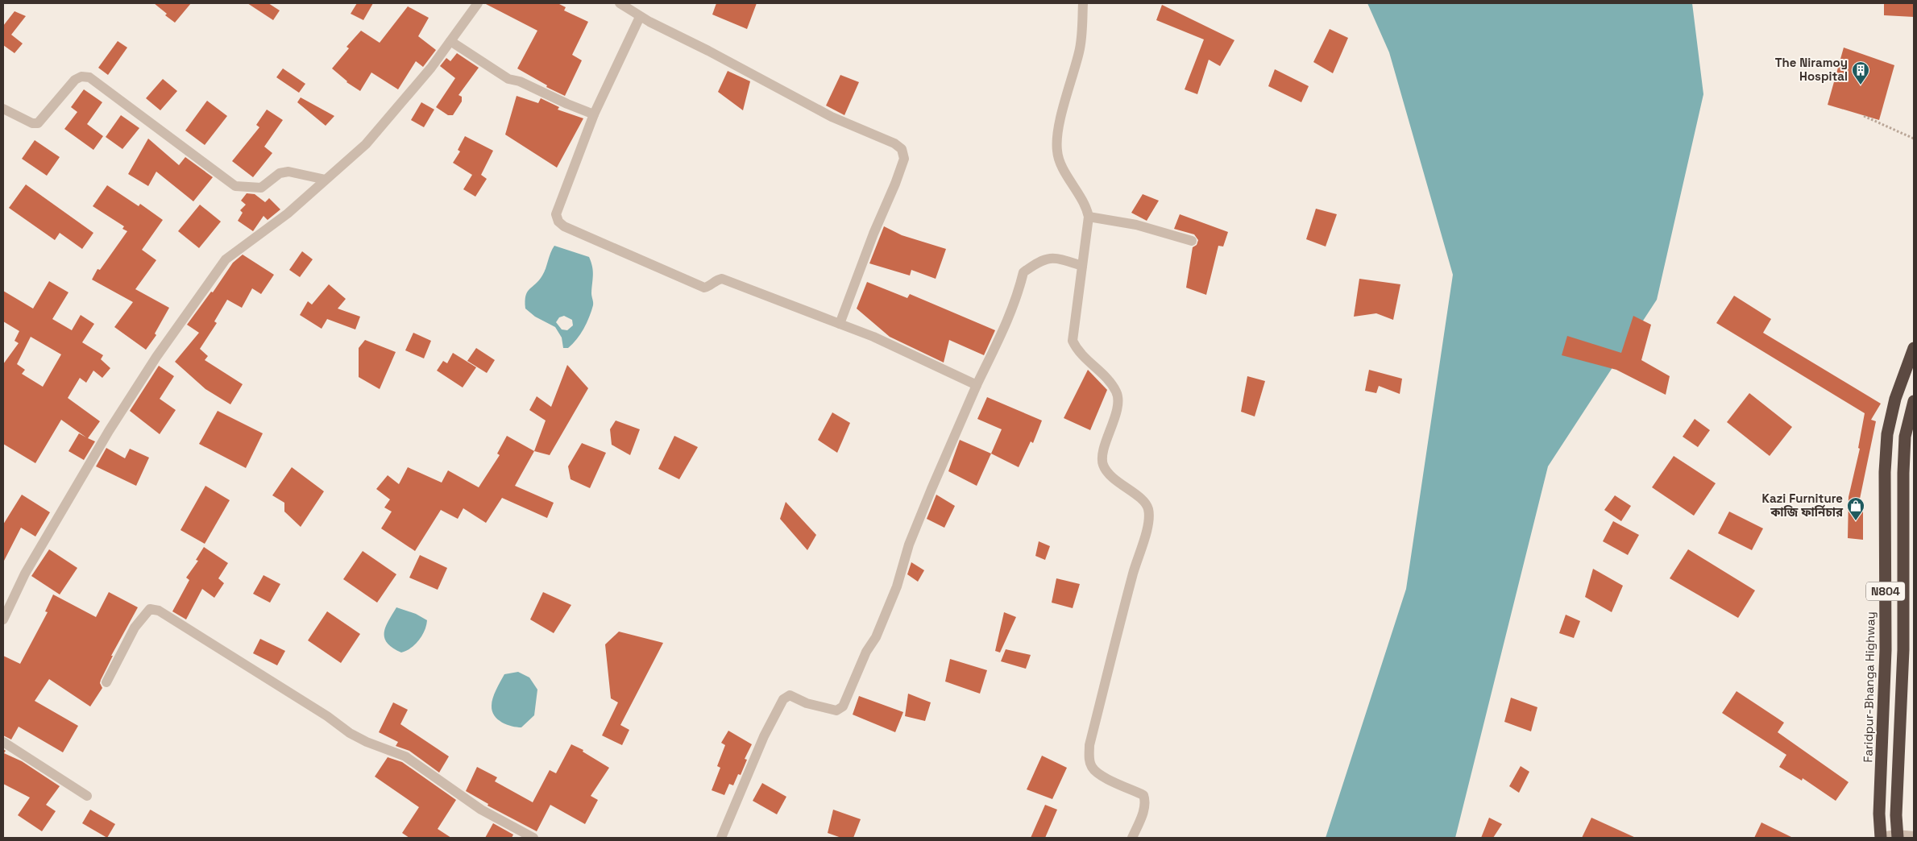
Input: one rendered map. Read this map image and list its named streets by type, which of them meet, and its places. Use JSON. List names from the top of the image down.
{
  "streets": {
    "highway": ["N804", "Faridpur-Bhanga Highway"]
  },
  "places": {
    "building": ["The Niramoy Hospital"],
    "shop": ["Kazi Furniture কাজি ফার্নিচার"]
  }
}
